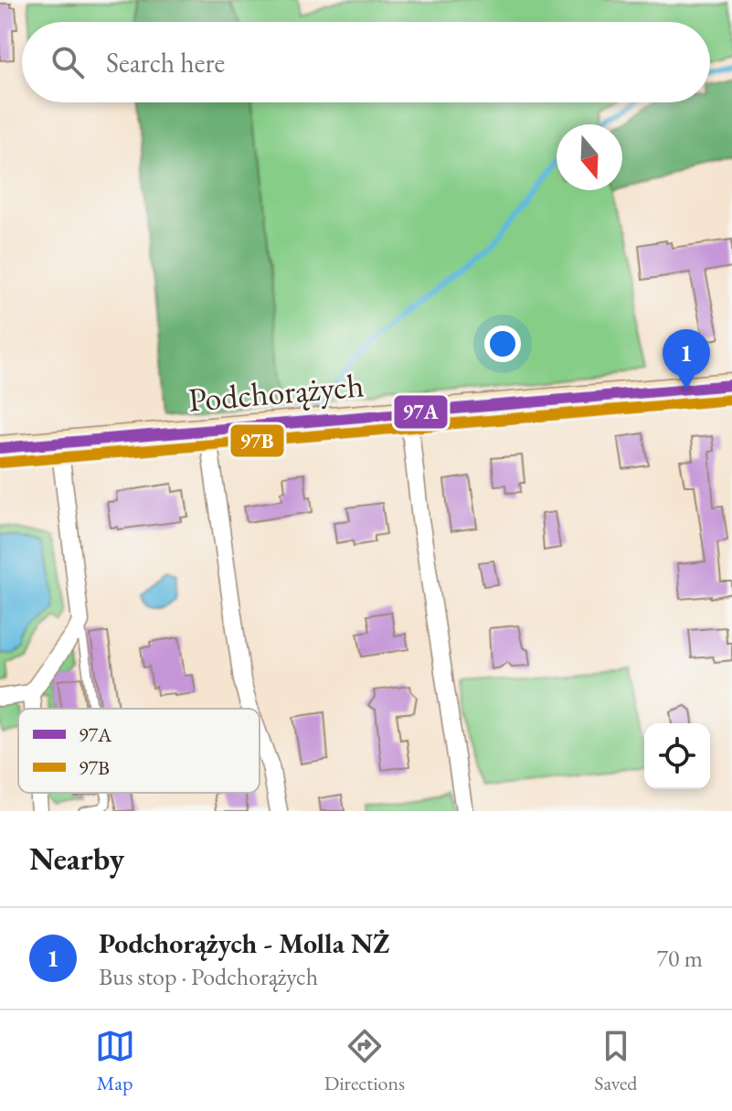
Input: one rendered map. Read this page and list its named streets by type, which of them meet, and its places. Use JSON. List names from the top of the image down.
{
  "streets": {
    "street": ["Podchorążych"]
  },
  "lines": ["transit line 97A", "transit line 97B"],
  "legend": ["97A", "97B"],
  "north": "bottom",
  "page": {
    "search": "Search here",
    "pins": "1",
    "heading": "Nearby",
    "list": [
      {
        "mark": "1",
        "name": "Podchorążych - Molla NŻ",
        "note": "Bus stop · Podchorążych",
        "value": "70 m"
      }
    ],
    "nav": ["Map", "Directions", "Saved"]
  }
}
